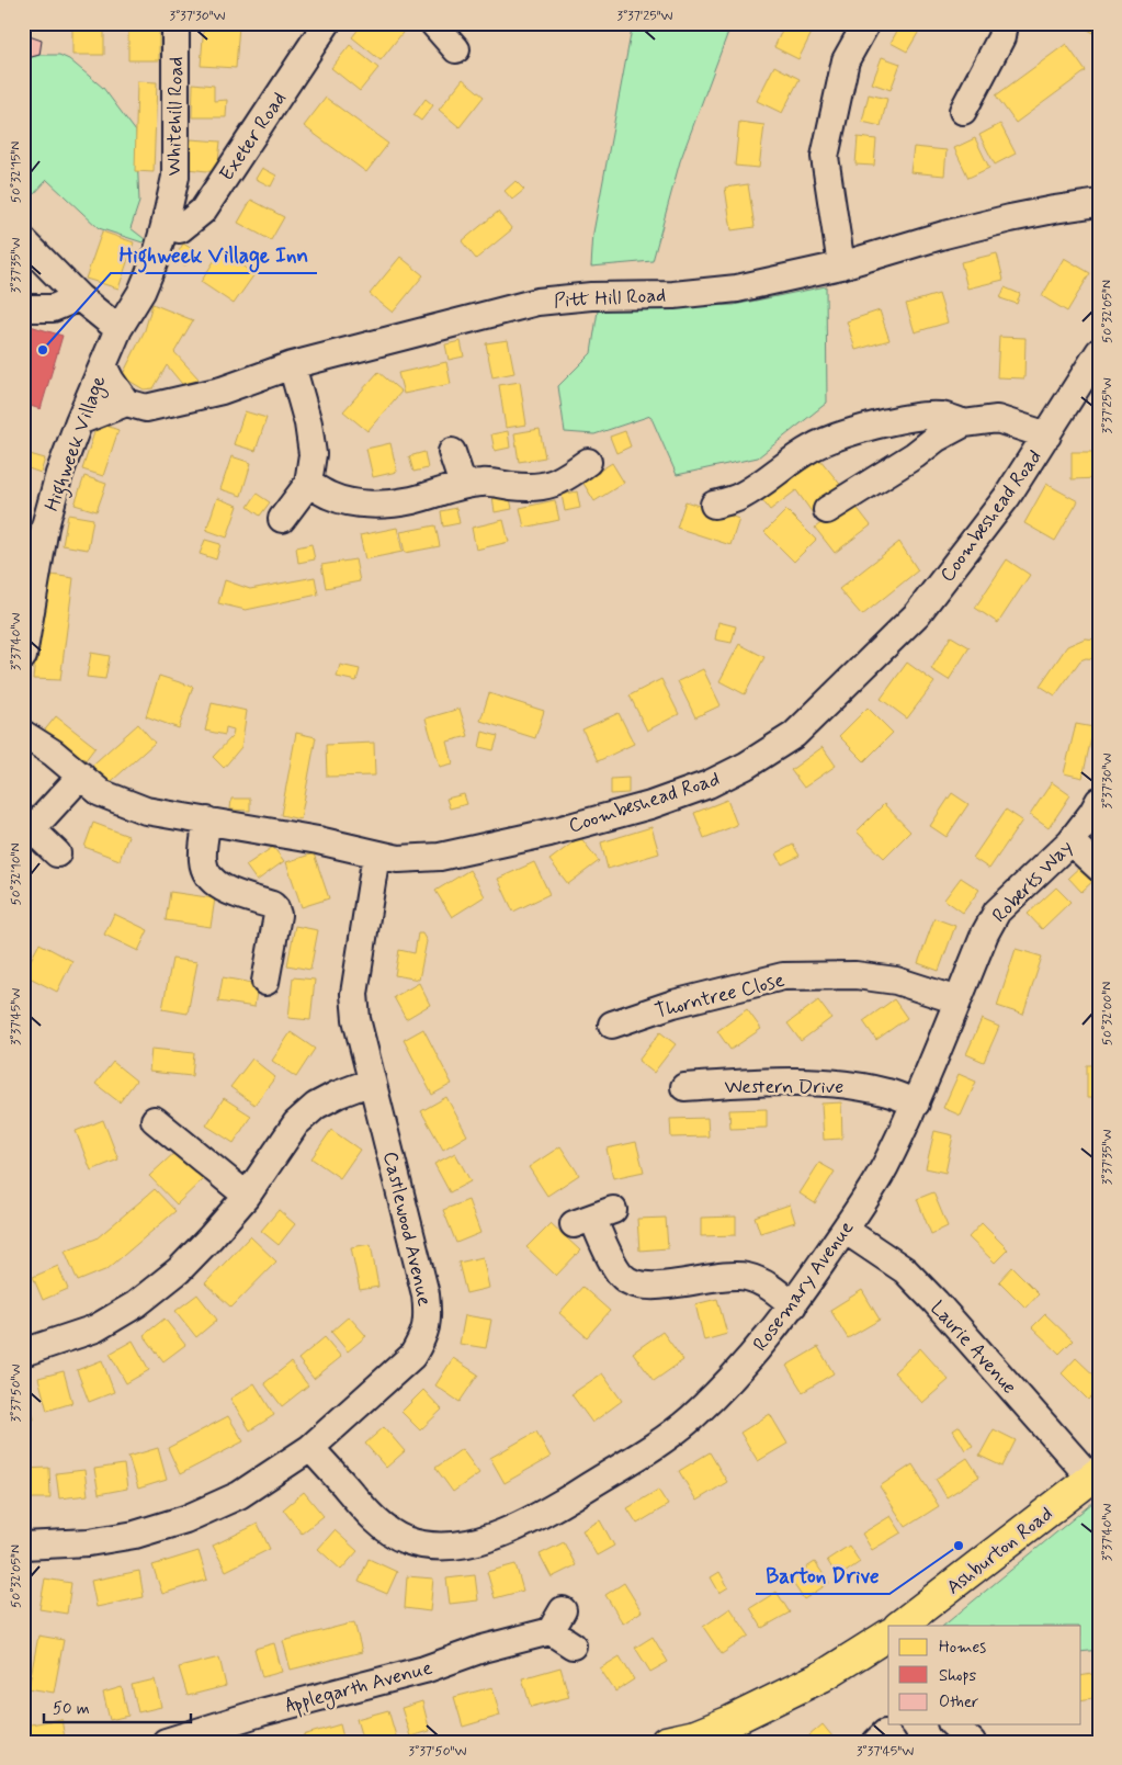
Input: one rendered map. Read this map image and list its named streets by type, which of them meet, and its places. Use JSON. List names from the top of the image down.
{
  "streets": {
    "main road": ["Ashburton Road"],
    "street": [
      "Whitehill Road",
      "Exeter Road",
      "Pitt Hill Road",
      "Highweek Village",
      "Coombeshead Road",
      "Roberts Way",
      "Thorntree Close",
      "Western Drive",
      "Castlewood Avenue",
      "Rosemary Avenue",
      "Laurie Avenue",
      "Applegarth Avenue"
    ]
  },
  "crossings": [
    ["Whitehill Road", "Exeter Road"],
    ["Whitehill Road", "Highweek Village"],
    ["Pitt Hill Road", "Highweek Village"],
    ["Coombeshead Road", "Castlewood Avenue"],
    ["Roberts Way", "Rosemary Avenue"],
    ["Thorntree Close", "Rosemary Avenue"],
    ["Western Drive", "Rosemary Avenue"],
    ["Castlewood Avenue", "Rosemary Avenue"],
    ["Rosemary Avenue", "Laurie Avenue"],
    ["Laurie Avenue", "Ashburton Road"]
  ],
  "places": ["Highweek Village Inn", "Barton Drive"],
  "legend": ["Homes", "Shops", "Other"],
  "scale_bar": "50 m",
  "coordinates": [
    "3°37'30\"W",
    "3°37'25\"W",
    "50°32'15\"N",
    "3°37'35\"W",
    "50°32'05\"N",
    "3°37'40\"W",
    "50°32'10\"N",
    "50°32'00\"N",
    "3°37'45\"W",
    "3°37'50\"W"
  ]
}
